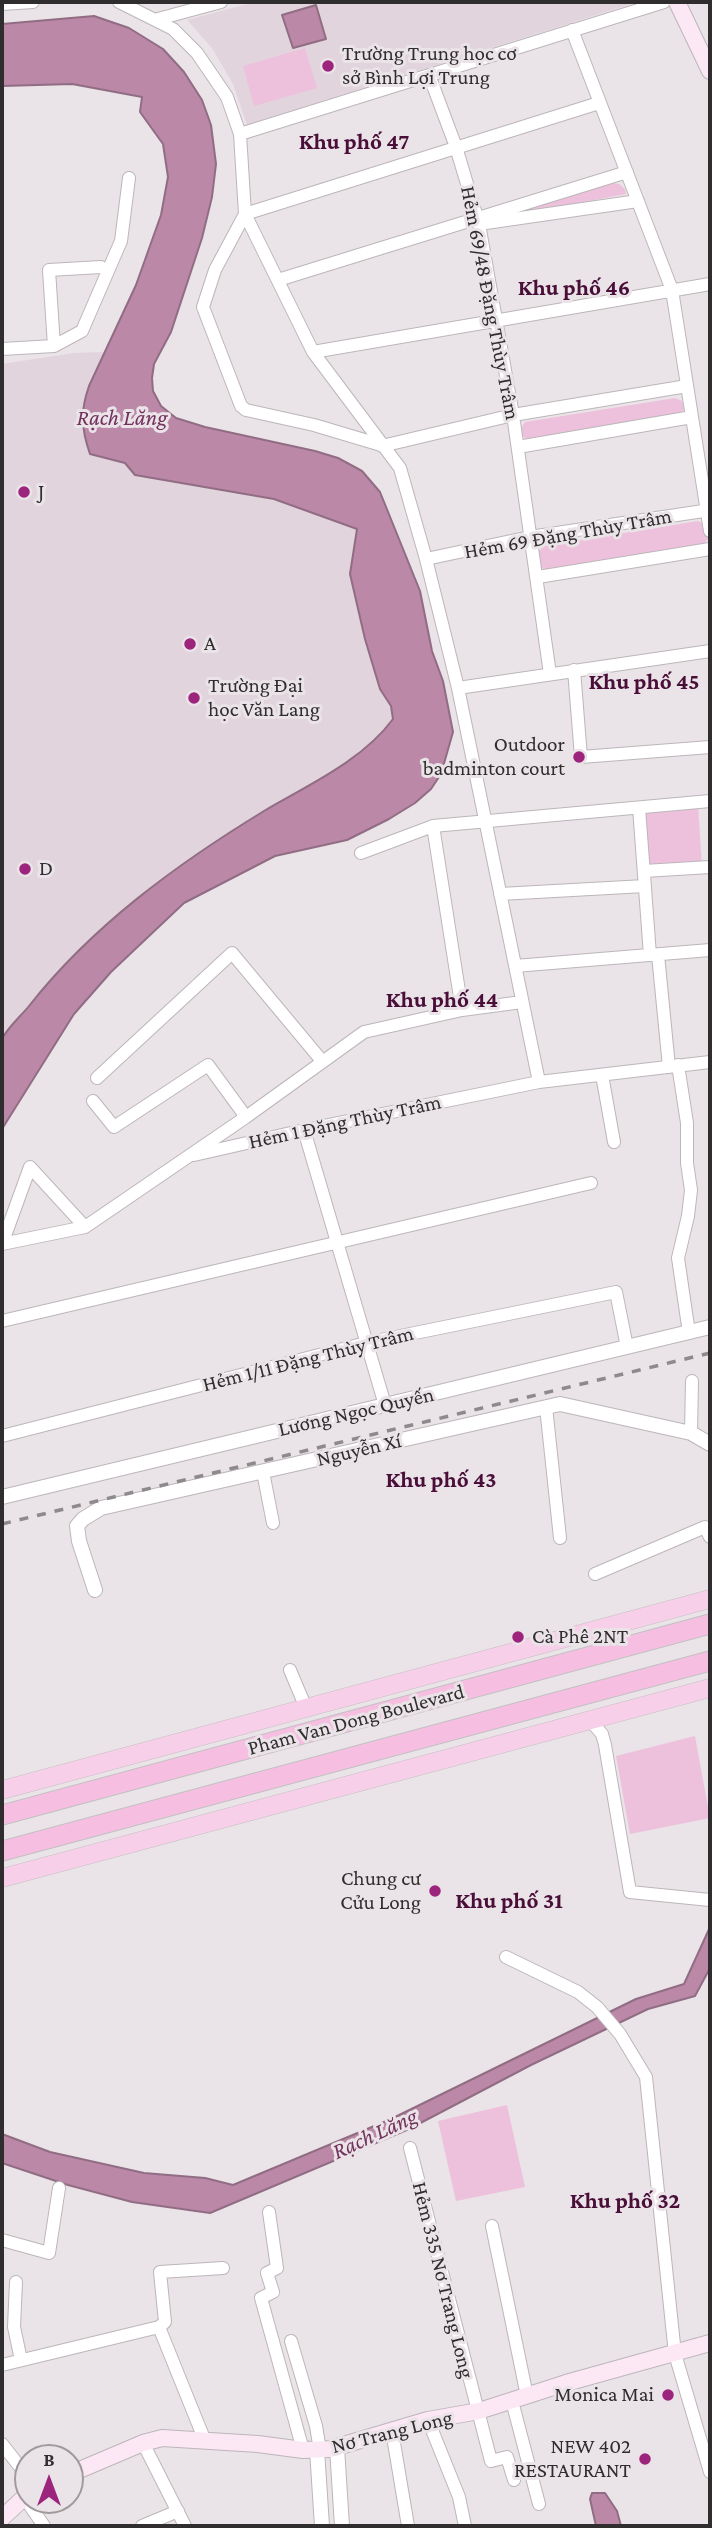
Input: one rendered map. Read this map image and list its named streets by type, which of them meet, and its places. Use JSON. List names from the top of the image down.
{
  "streets": {
    "highway": ["Pham Van Dong Boulevard"],
    "main road": ["Nơ Trang Long"],
    "street": [
      "Hẻm 69/48 Đặng Thùy Trâm",
      "Hẻm 69 Đặng Thùy Trâm",
      "Hẻm 1 Đặng Thùy Trâm",
      "Hẻm 1/11 Đặng Thùy Trâm",
      "Lương Ngọc Quyến",
      "Nguyễn Xí",
      "Hẻm 335 Nơ Trang Long"
    ]
  },
  "crossings": [
    ["Hẻm 69/48 Đặng Thùy Trâm", "Hẻm 69 Đặng Thùy Trâm"],
    ["Hẻm 1/11 Đặng Thùy Trâm", "Lương Ngọc Quyến"],
    ["Hẻm 335 Nơ Trang Long", "Nơ Trang Long"]
  ],
  "districts": [
    "Khu phố 47",
    "Khu phố 46",
    "Khu phố 45",
    "Khu phố 44",
    "Khu phố 43",
    "Khu phố 31",
    "Khu phố 32"
  ],
  "water": ["Rạch Lăng"],
  "places": [
    "Trường Trung học cơ sở Bình Lợi Trung",
    "J",
    "A",
    "Trường Đại học Văn Lang",
    "Outdoor badminton court",
    "D",
    "Cà Phê 2NT",
    "Chung cư Cửu Long",
    "Monica Mai",
    "NEW 402 RESTAURANT"
  ],
  "north": "top"
}
